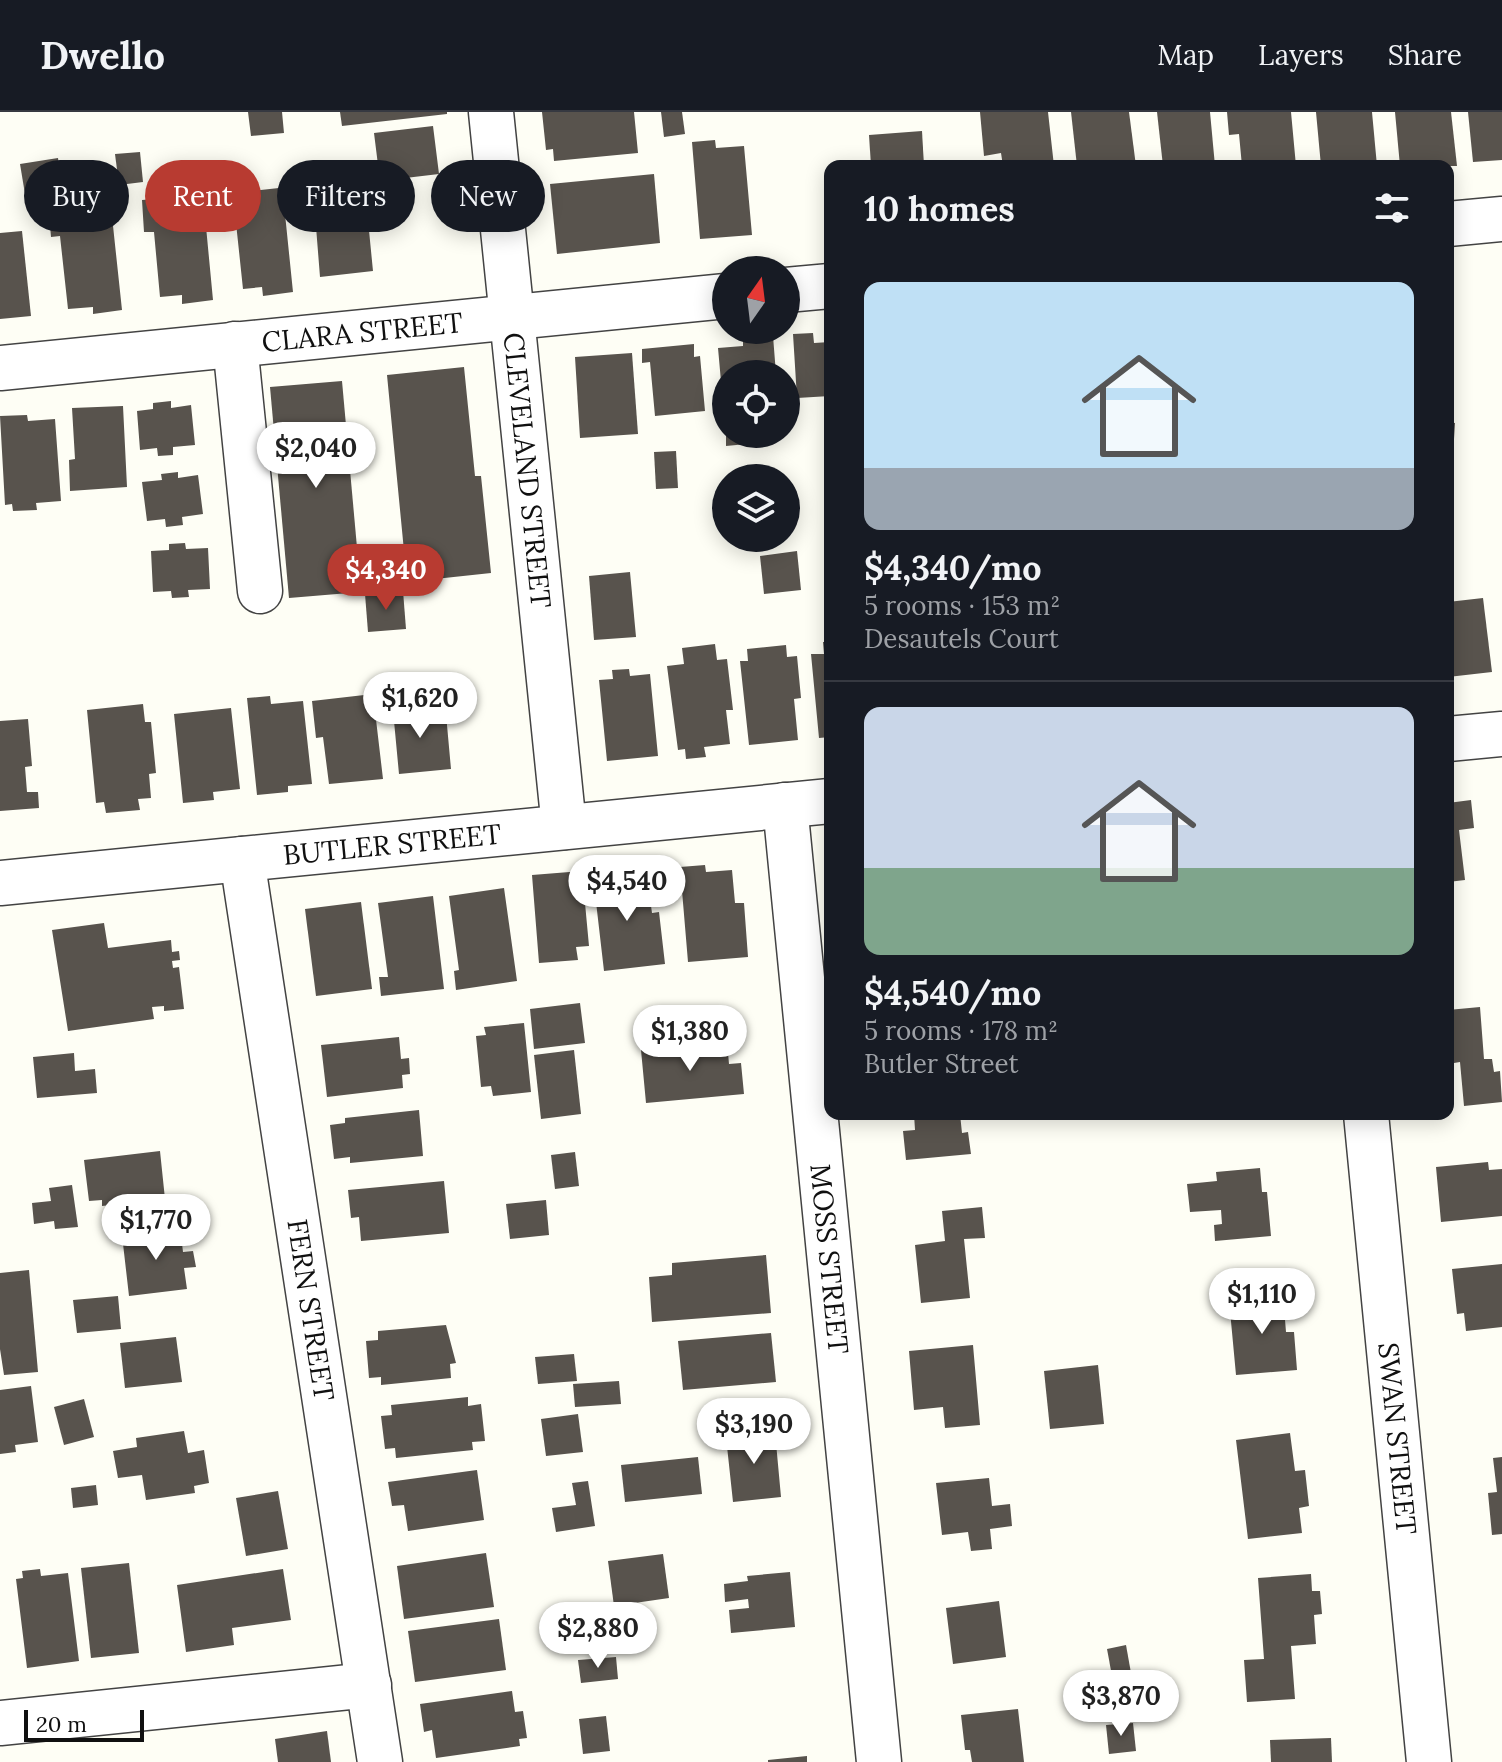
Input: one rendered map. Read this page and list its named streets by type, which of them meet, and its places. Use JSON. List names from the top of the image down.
{
  "streets": {
    "street": [
      "CLARA STREET",
      "CLEVELAND STREET",
      "BUTLER STREET",
      "MOSS STREET",
      "FERN STREET",
      "SWAN STREET"
    ]
  },
  "crossings": [
    ["CLARA STREET", "CLEVELAND STREET"],
    ["CLEVELAND STREET", "BUTLER STREET"],
    ["BUTLER STREET", "MOSS STREET"],
    ["BUTLER STREET", "FERN STREET"]
  ],
  "scale_bar": "20 m",
  "north": "top",
  "page": {
    "header": "Dwello",
    "nav": ["Map", "Layers", "Share"],
    "chip": [
      "Buy",
      "Rent",
      "Filters",
      "New"
    ],
    "heading": "10 homes",
    "list": [
      {
        "name": "$4,340/mo",
        "note": "5 rooms · 153 m² · Desautels Court"
      },
      {
        "name": "$4,540/mo",
        "note": "5 rooms · 178 m² · Butler Street"
      }
    ],
    "price": [
      "$2,040",
      "$4,340",
      "$1,620",
      "$4,540",
      "$1,380",
      "$1,770",
      "$1,110",
      "$3,190",
      "$2,880",
      "$3,870"
    ],
    "scale": "20 m"
  }
}
